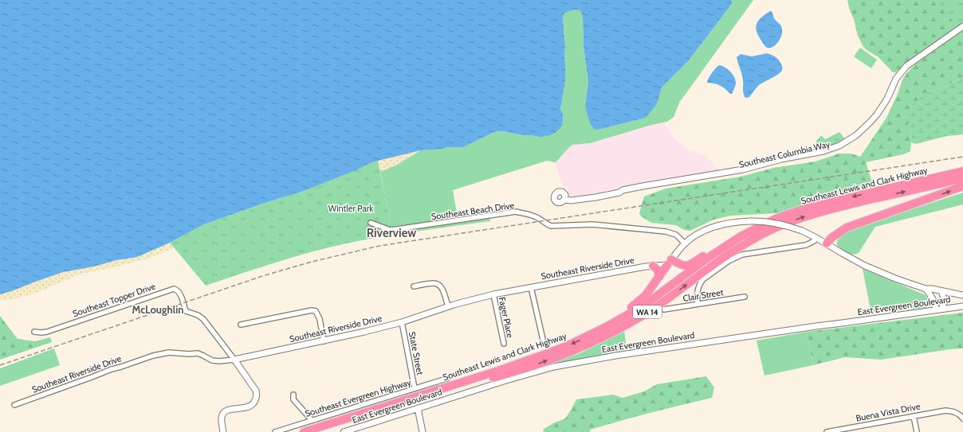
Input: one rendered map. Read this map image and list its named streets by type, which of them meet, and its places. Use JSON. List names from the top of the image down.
{
  "streets": {
    "highway": ["Southeast Lewis and Clark Highway", "WA 14"],
    "street": [
      "Southeast Columbia Way",
      "Southeast Beach Drive",
      "Southeast Riverside Drive",
      "Clair Street",
      "Southeast Topper Drive",
      "East Evergreen Boulevard",
      "Fager Place",
      "State Street",
      "Southeast Evergreen Highway",
      "Buena Vista Drive"
    ]
  },
  "crossings": [
    ["Southeast Riverside Drive", "Southeast Topper Drive"],
    ["Southeast Riverside Drive", "Fager Place"],
    ["Southeast Riverside Drive", "State Street"],
    ["State Street", "Southeast Evergreen Highway"]
  ],
  "districts": ["Riverview", "McLoughlin"],
  "parks": ["Wintler Park"]
}
